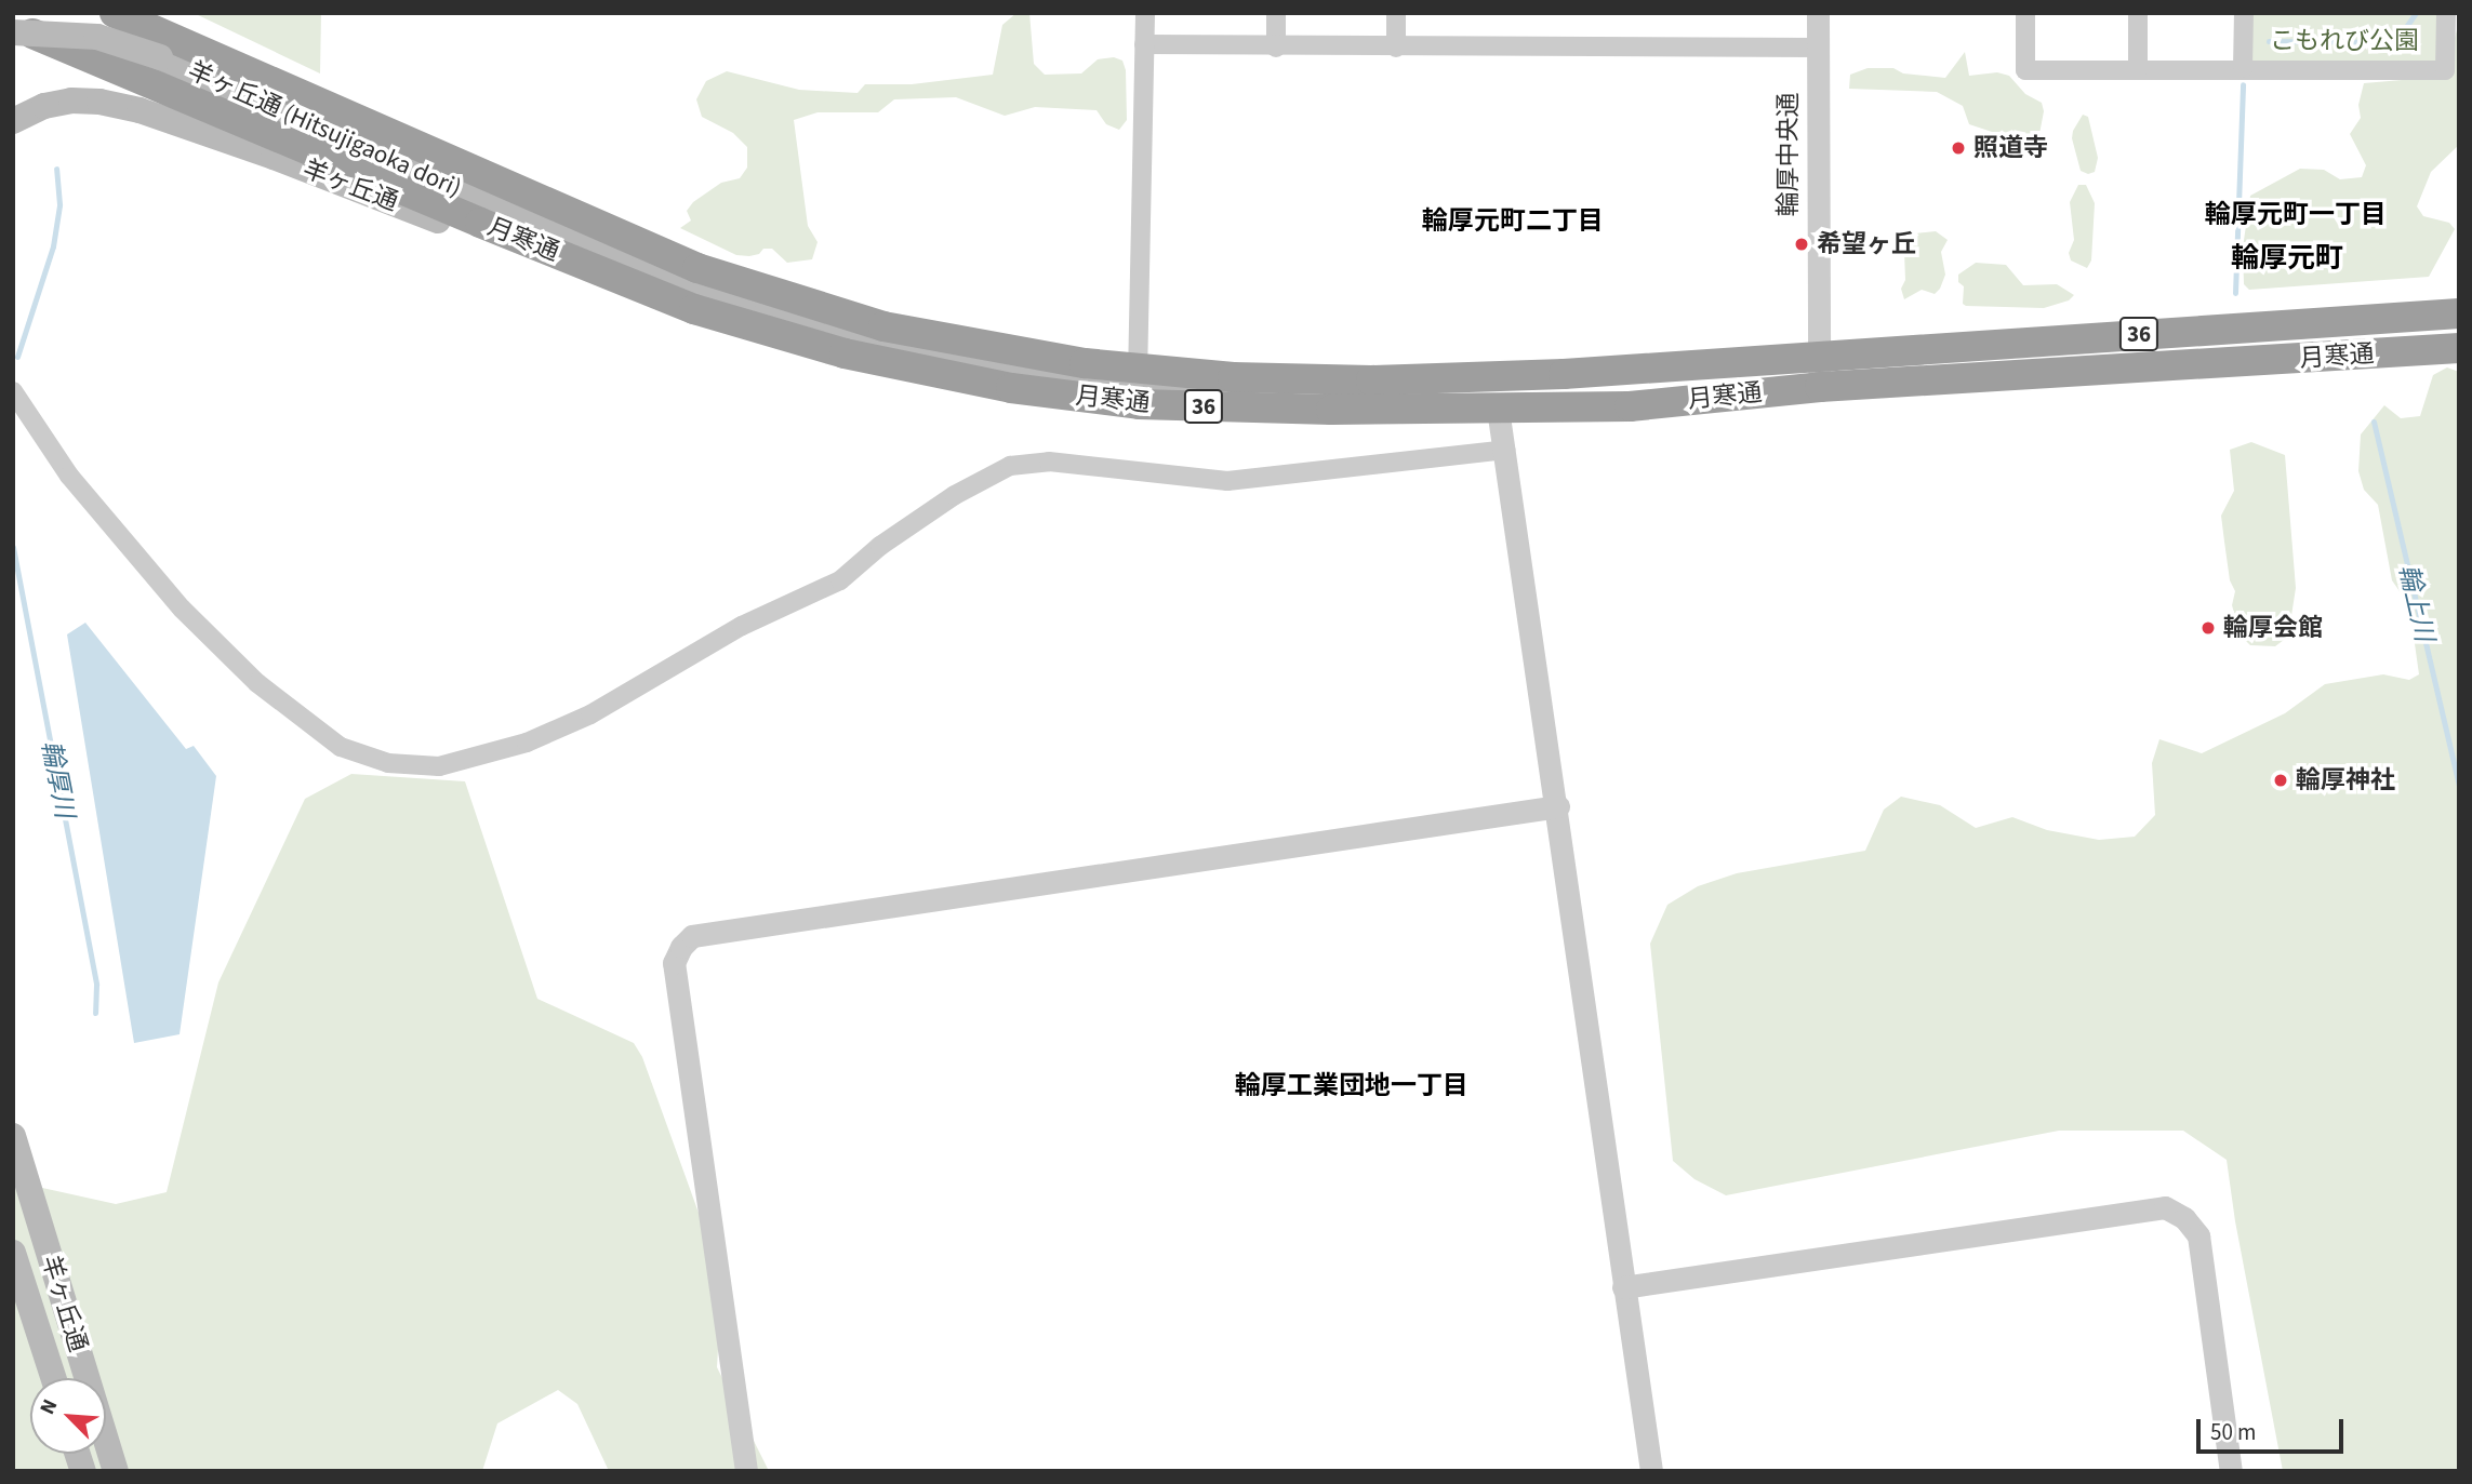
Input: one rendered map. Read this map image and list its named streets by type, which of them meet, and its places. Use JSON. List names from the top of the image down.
{
  "streets": {
    "highway": ["月寒通", "36"],
    "main road": ["羊ヶ丘通 (Hitsujigaoka dori)", "羊ヶ丘通"],
    "street": ["輪厚中央通"]
  },
  "crossings": [
    ["羊ヶ丘通 (Hitsujigaoka dori)", "月寒通"],
    ["輪厚中央通", "月寒通"],
    ["羊ヶ丘通", "月寒通"]
  ],
  "districts": [
    "輪厚元町一丁目",
    "輪厚元町二丁目",
    "輪厚元町",
    "輪厚工業団地一丁目"
  ],
  "water": ["輪上川", "輪厚川"],
  "parks": ["こもれび公園"],
  "places": [
    "照道寺",
    "希望ヶ丘",
    "輪厚会館",
    "輪厚神社"
  ],
  "scale_bar": "50 m",
  "north": "top left"
}
